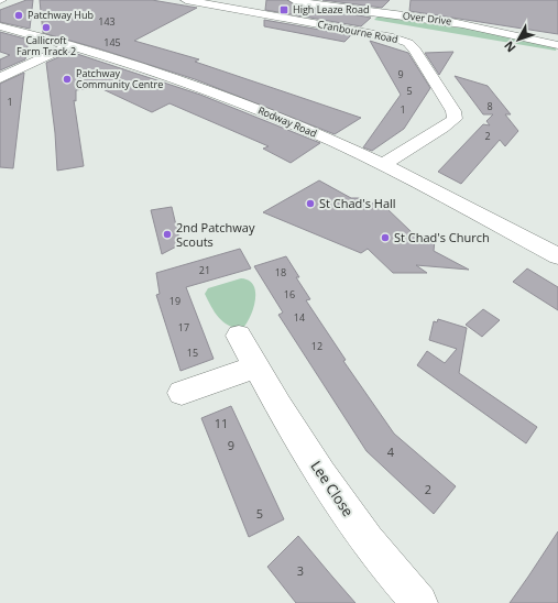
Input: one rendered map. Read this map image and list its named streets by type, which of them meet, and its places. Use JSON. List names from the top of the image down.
{
  "streets": {
    "street": [
      "Over Drive",
      "Cranbourne Road",
      "Rodway Road",
      "Lee Close"
    ]
  },
  "crossings": [
    ["Cranbourne Road", "Rodway Road"]
  ],
  "places": {
    "transit": ["High Leaze Road"],
    "other": [
      "Patchway Hub",
      "Callicroft Farm Track 2",
      "Patchway Community Centre",
      "St Chad's Hall",
      "2nd Patchway Scouts",
      "St Chad's Church"
    ]
  },
  "house_numbers": [
    "143",
    "145",
    "9",
    "5",
    "1",
    "8",
    "1",
    "2",
    "21",
    "18",
    "16",
    "19",
    "14",
    "17",
    "12",
    "15",
    "11",
    "9",
    "4",
    "2",
    "5",
    "3"
  ],
  "north": "bottom left"
}
